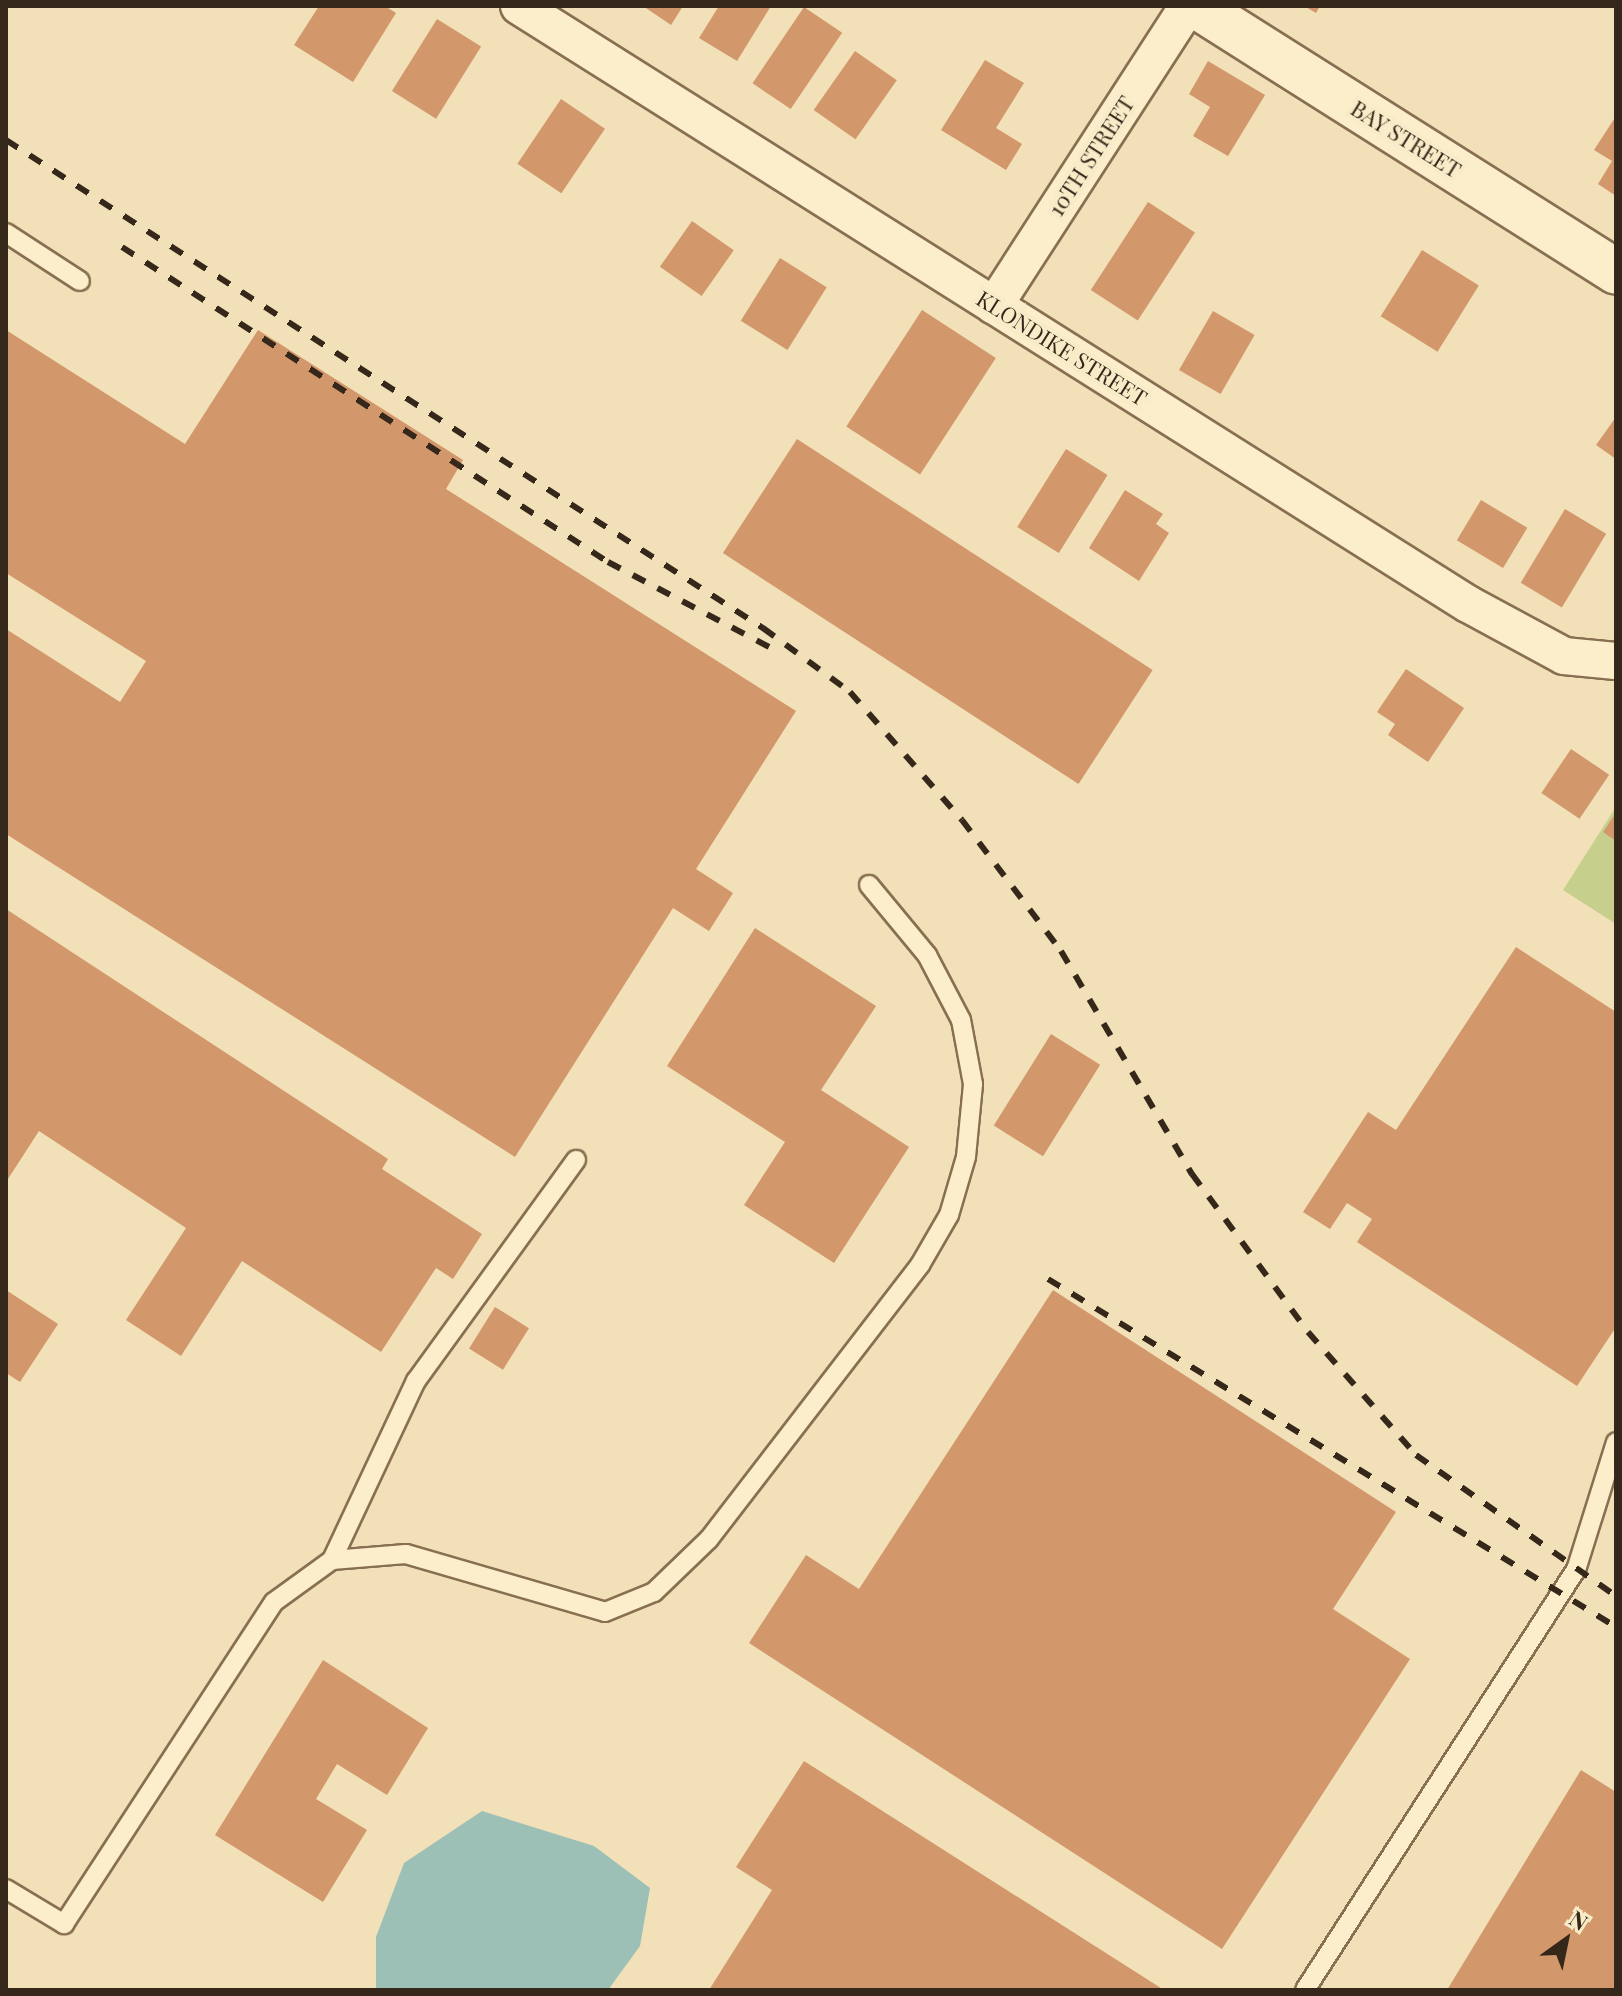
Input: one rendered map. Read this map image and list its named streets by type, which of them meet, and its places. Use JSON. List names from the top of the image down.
{
  "streets": {
    "street": ["BAY STREET", "10TH STREET", "KLONDIKE STREET"]
  },
  "crossings": [
    ["10TH STREET", "KLONDIKE STREET"]
  ],
  "north": "top right"
}
